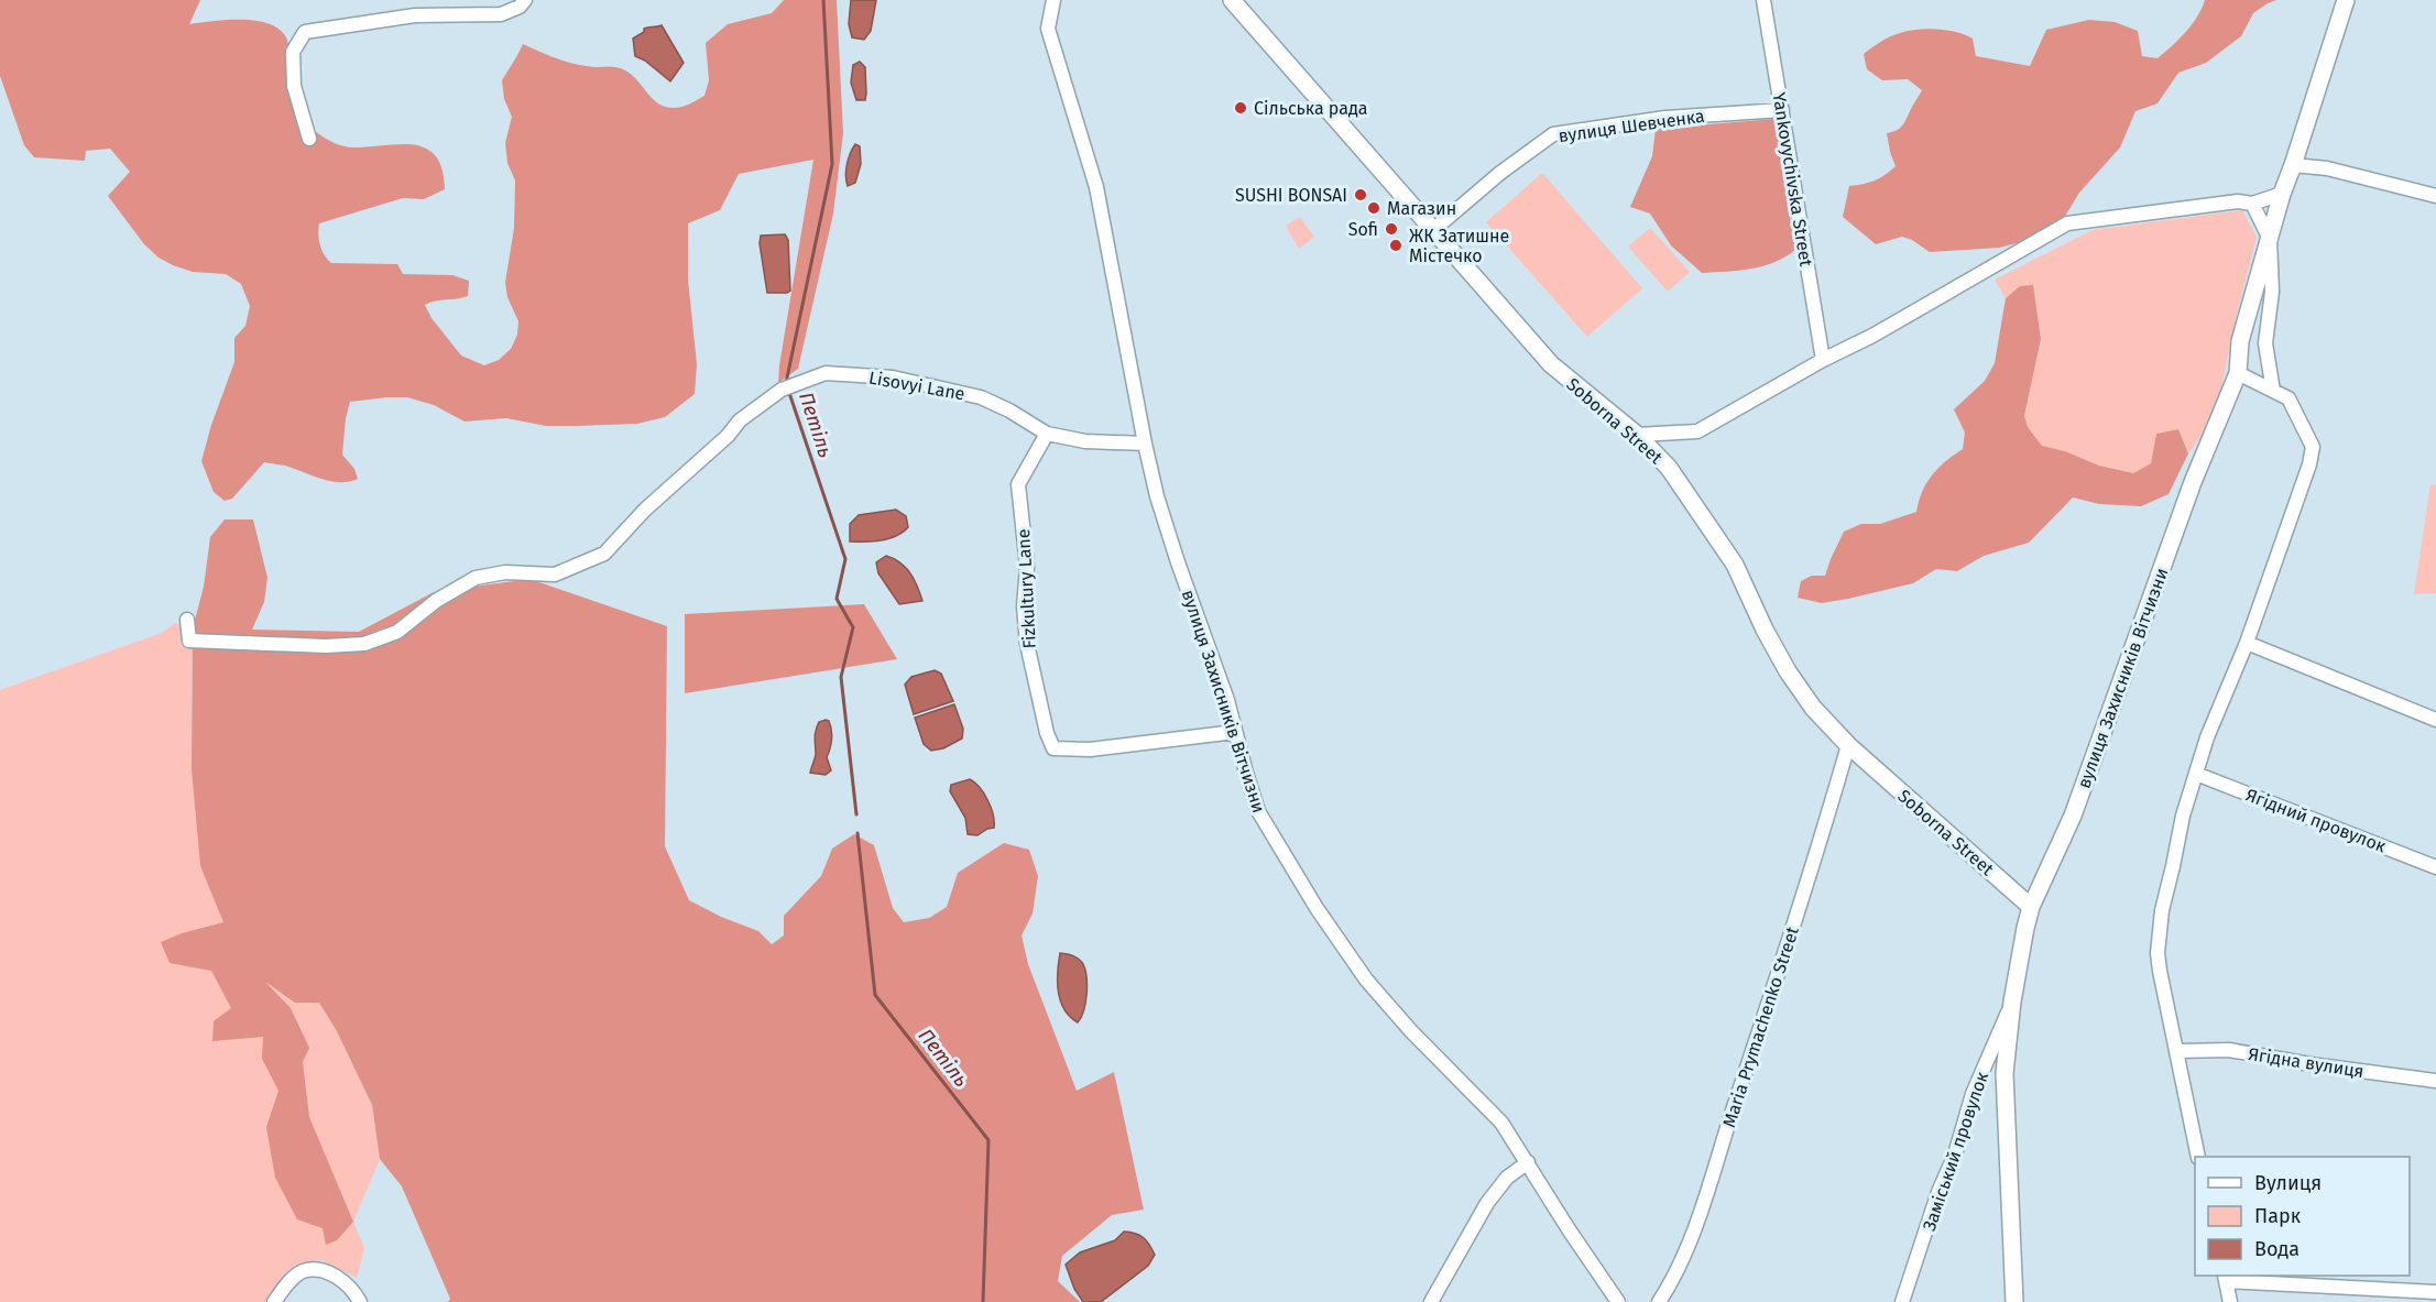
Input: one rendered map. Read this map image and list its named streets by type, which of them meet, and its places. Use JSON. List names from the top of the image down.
{
  "streets": {
    "street": [
      "вулиця Шевченка",
      "Yankovychivska Street",
      "Lisovyi Lane",
      "Soborna Street",
      "Fizkultury Lane",
      "вулиця Захисників Вітчизни",
      "Ягідний провулок",
      "Maria Prymachenko Street",
      "Ягідна вулиця",
      "Заміський провулок"
    ]
  },
  "crossings": [
    ["вулиця Шевченка", "Yankovychivska Street"],
    ["вулиця Шевченка", "Soborna Street"],
    ["Lisovyi Lane", "Fizkultury Lane"],
    ["Lisovyi Lane", "вулиця Захисників Вітчизни"],
    ["Soborna Street", "вулиця Захисників Вітчизни"],
    ["Soborna Street", "Maria Prymachenko Street"],
    ["Fizkultury Lane", "вулиця Захисників Вітчизни"],
    ["вулиця Захисників Вітчизни", "Заміський провулок"]
  ],
  "water": ["Петіль"],
  "places": [
    "Cільська рада",
    "SUSHI BONSAI",
    "Магазин",
    "Sofi",
    "ЖК Затишне Містечко"
  ],
  "legend": ["Вулиця", "Парк", "Вода"]
}
